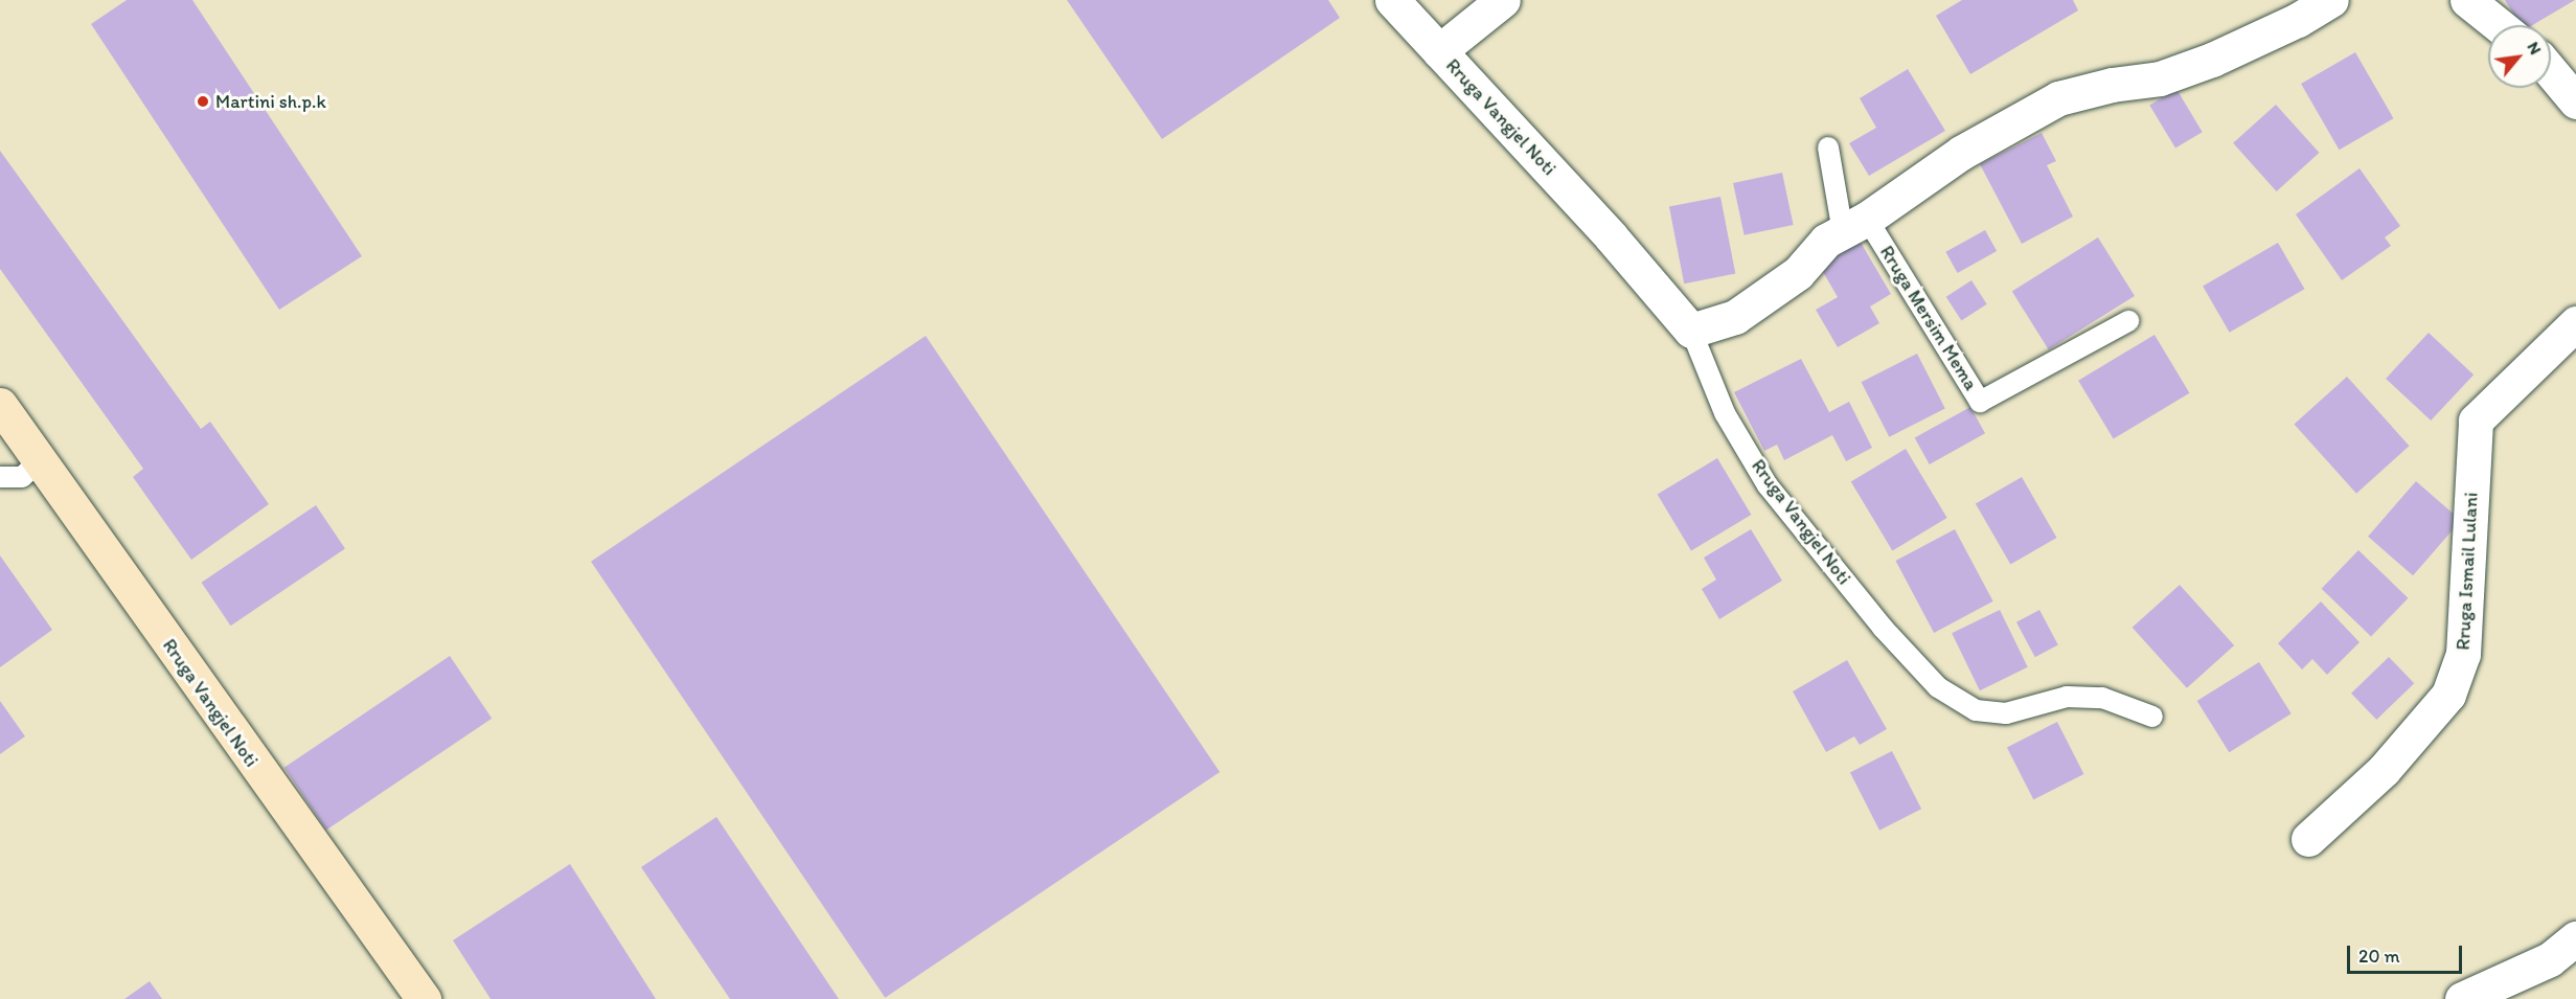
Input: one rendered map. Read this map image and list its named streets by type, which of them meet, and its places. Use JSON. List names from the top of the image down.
{
  "streets": {
    "main road": ["Rruga Vangjel Noti"],
    "street": ["Rruga Ismail Lulani"],
    "lane": ["Rruga Mersim Mema"]
  },
  "places": ["Martini sh.p.k"],
  "scale_bar": "20 m",
  "north": "top right"
}
